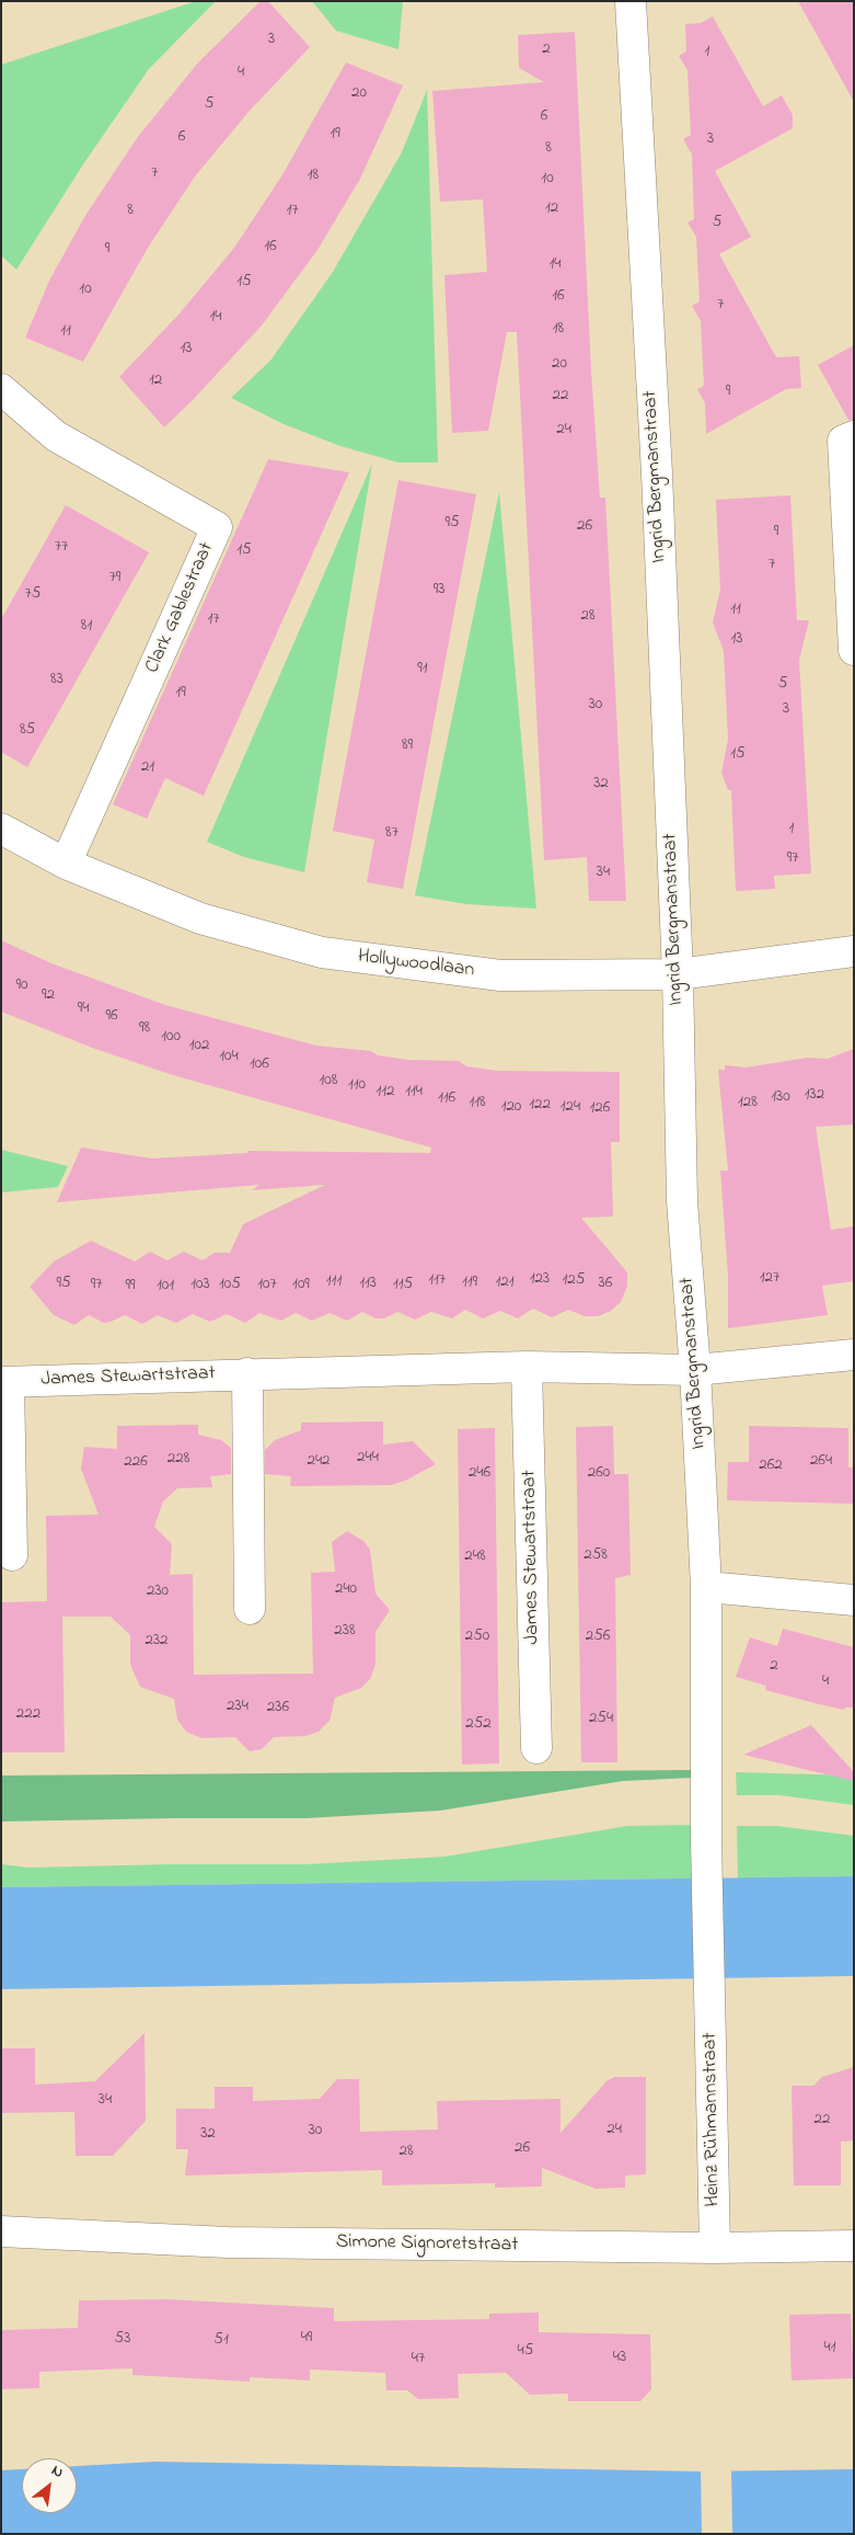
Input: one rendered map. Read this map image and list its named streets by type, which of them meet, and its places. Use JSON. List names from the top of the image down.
{
  "streets": {
    "street": [
      "Ingrid Bergmanstraat",
      "Clark Gablestraat",
      "Hollywoodlaan",
      "James Stewartstraat",
      "Heinz Rühmannstraat",
      "Simone Signoretstraat"
    ]
  },
  "crossings": [
    ["Ingrid Bergmanstraat", "Hollywoodlaan"],
    ["Ingrid Bergmanstraat", "James Stewartstraat"],
    ["Ingrid Bergmanstraat", "Heinz Rühmannstraat"],
    ["Clark Gablestraat", "Hollywoodlaan"],
    ["Heinz Rühmannstraat", "Simone Signoretstraat"]
  ],
  "house_numbers": [
    "3",
    "2",
    "1",
    "4",
    "20",
    "5",
    "6",
    "19",
    "6",
    "3",
    "8",
    "7",
    "18",
    "10",
    "12",
    "8",
    "17",
    "5",
    "16",
    "9",
    "14",
    "15",
    "10",
    "16",
    "7",
    "14",
    "18",
    "11",
    "13",
    "20",
    "12",
    "9",
    "22",
    "24",
    "95",
    "26",
    "9",
    "77",
    "15",
    "7",
    "79",
    "93",
    "75",
    "11",
    "28",
    "17",
    "81",
    "13",
    "91",
    "83",
    "5",
    "19",
    "30",
    "3",
    "85",
    "89",
    "15",
    "21",
    "32",
    "1",
    "87",
    "97",
    "34",
    "90",
    "92",
    "94",
    "96",
    "98",
    "100",
    "102",
    "104",
    "106",
    "108",
    "110",
    "112",
    "114",
    "132",
    "130",
    "116",
    "118",
    "128",
    "122",
    "120",
    "124",
    "126",
    "127",
    "123",
    "117",
    "125",
    "111",
    "119",
    "121",
    "95",
    "113",
    "36",
    "97",
    "103",
    "105",
    "107",
    "109",
    "115",
    "99",
    "101",
    "244",
    "228",
    "242",
    "264",
    "226",
    "262",
    "246",
    "260",
    "258",
    "248",
    "240",
    "230",
    "238",
    "250",
    "256",
    "232",
    "2",
    "4",
    "234",
    "236",
    "222",
    "254",
    "252",
    "34",
    "22",
    "24",
    "30",
    "32",
    "26",
    "28",
    "49",
    "53",
    "51",
    "41",
    "45",
    "43",
    "47"
  ],
  "north": "top right"
}
